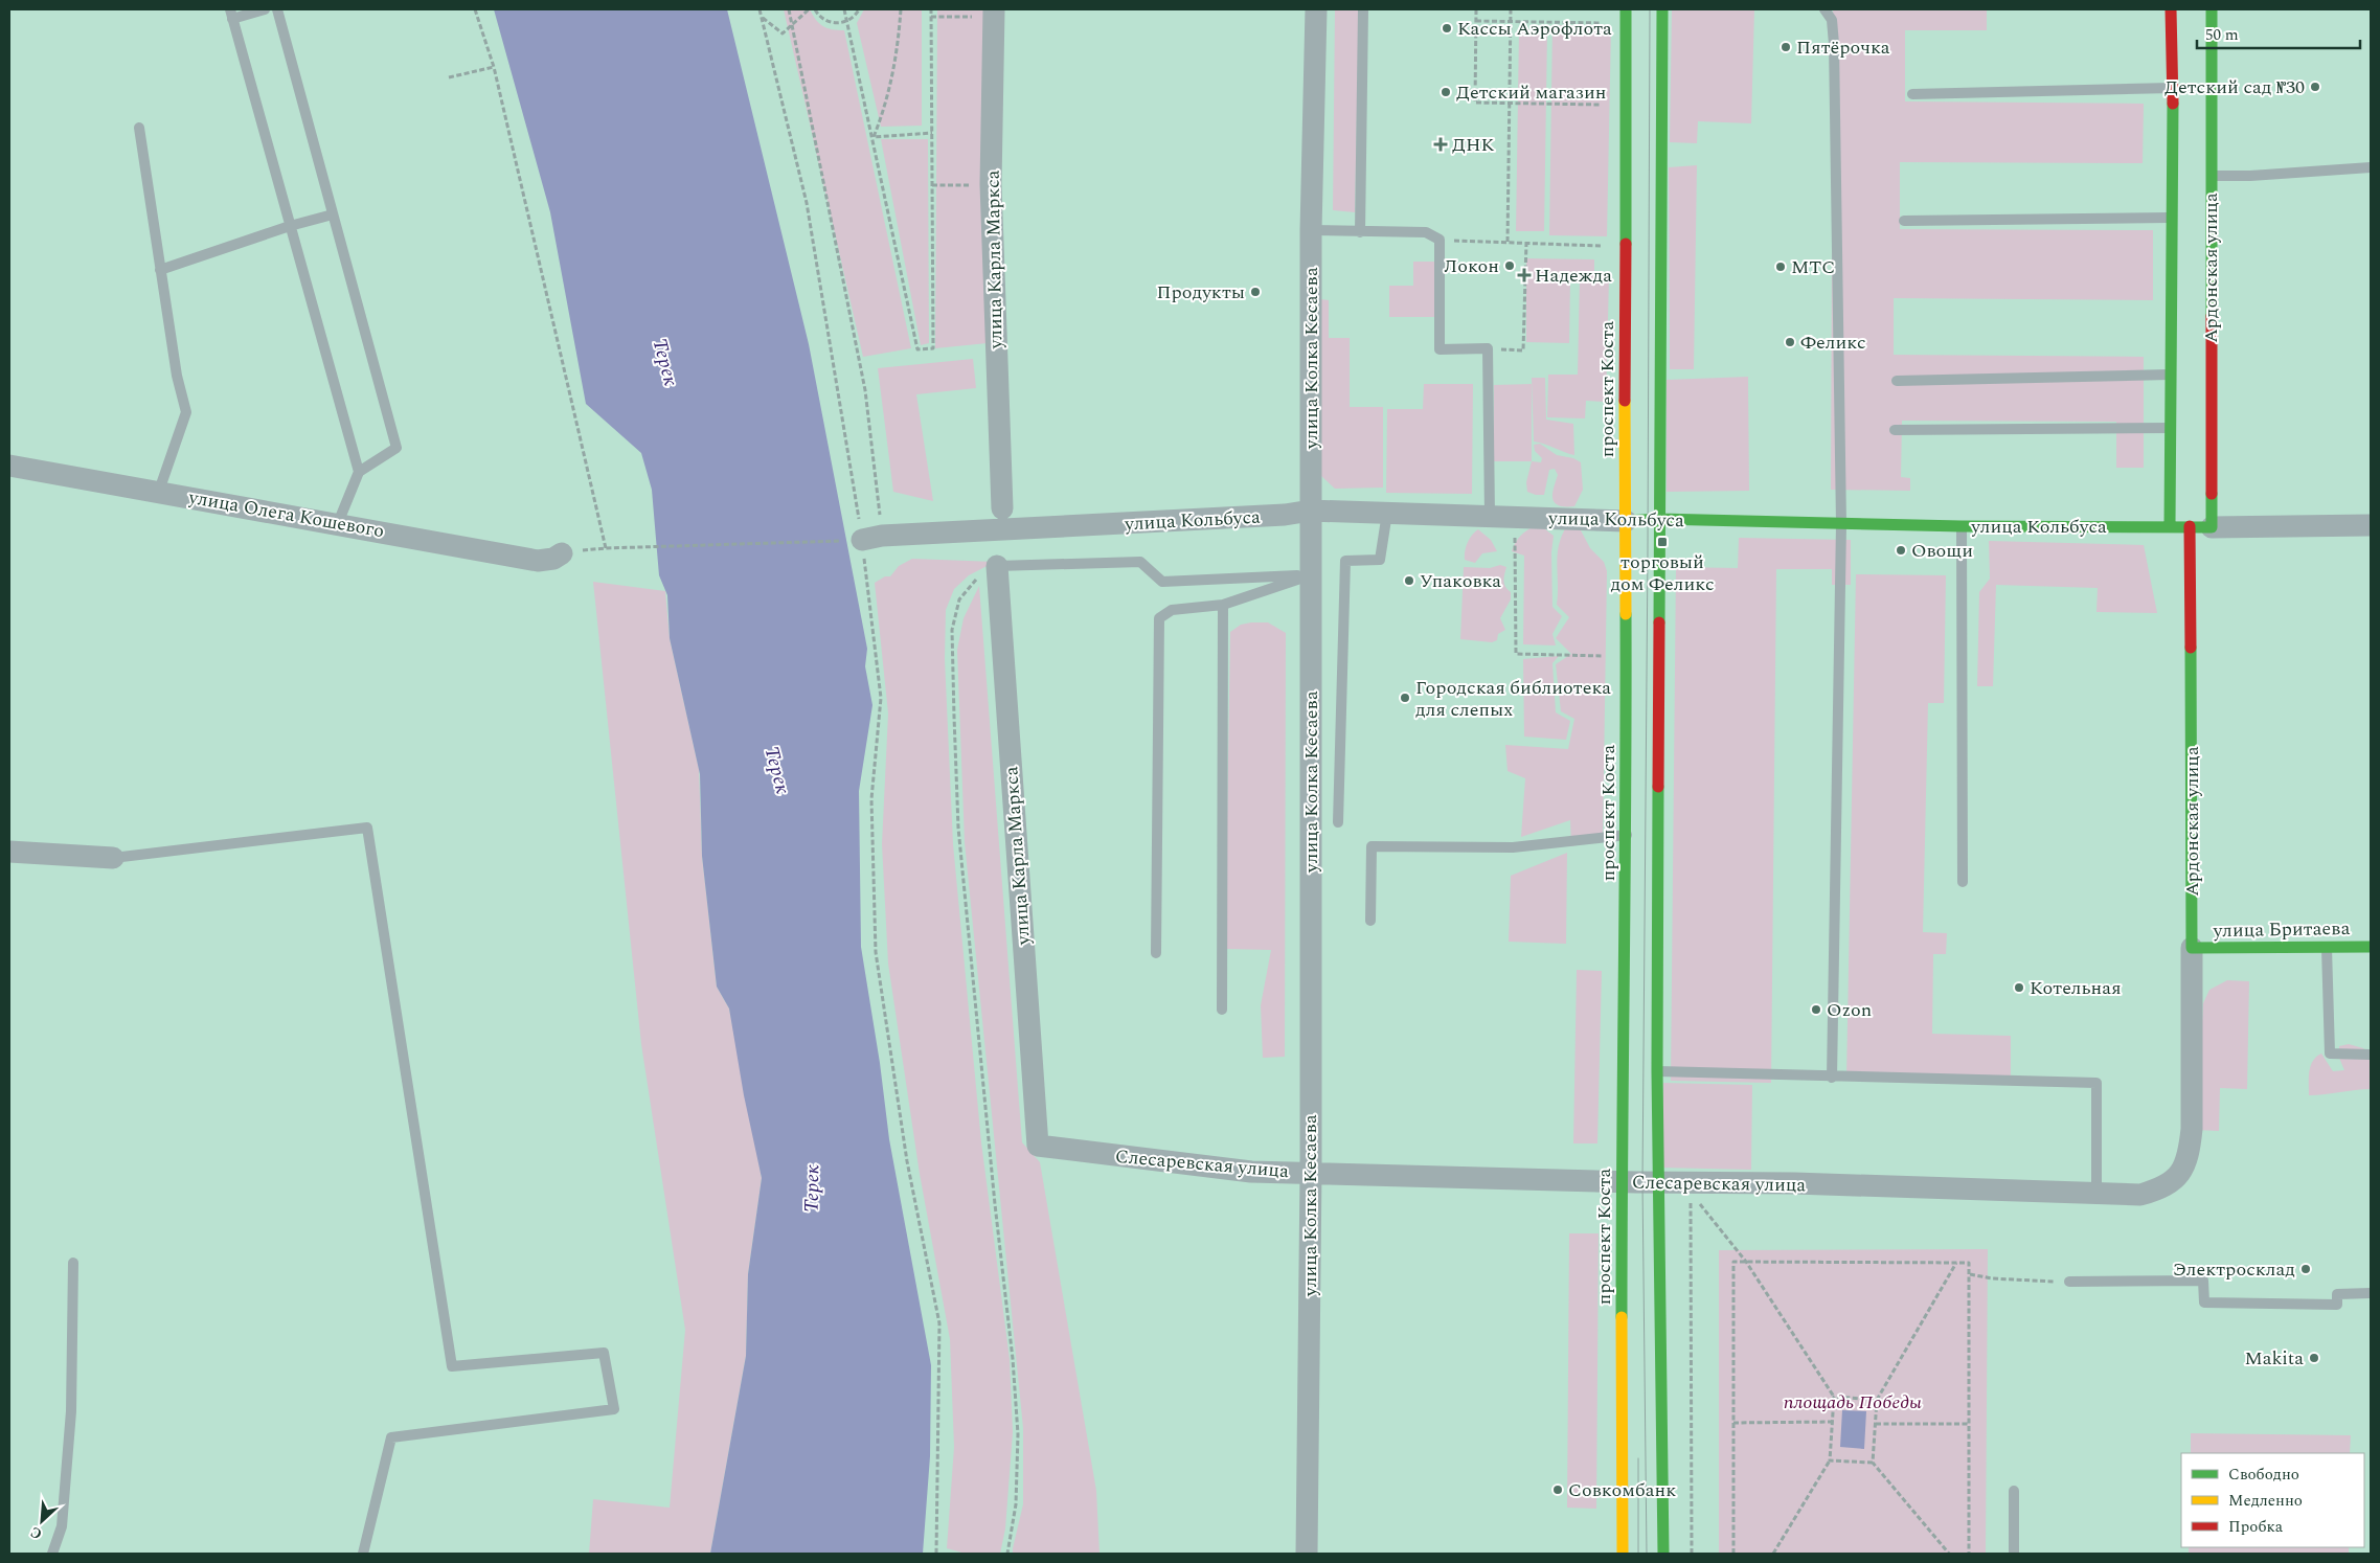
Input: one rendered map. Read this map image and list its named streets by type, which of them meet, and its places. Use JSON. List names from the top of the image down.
{
  "streets": {
    "main road": [
      "Ардонская улица",
      "проспект Коста",
      "улица Кольбуса",
      "улица Бритаева"
    ],
    "street": [
      "улица Карла Маркса",
      "улица Колка Кесаева",
      "улица Олега Кошевого",
      "Слесаревская улица"
    ]
  },
  "crossings": [
    ["улица Карла Маркса", "Слесаревская улица"],
    ["Ардонская улица", "улица Кольбуса"],
    ["Ардонская улица", "улица Бритаева"],
    ["Ардонская улица", "Слесаревская улица"],
    ["улица Колка Кесаева", "улица Кольбуса"],
    ["улица Колка Кесаева", "Слесаревская улица"],
    ["проспект Коста", "улица Кольбуса"],
    ["проспект Коста", "Слесаревская улица"]
  ],
  "water": ["Терек"],
  "parks": ["площадь Победы"],
  "places": {
    "other": [
      "Кассы Аэрофлота",
      "Пятёрочка",
      "Детский сад №30",
      "Детский магазин",
      "Локон",
      "МТС",
      "Продукты",
      "Феликс",
      "Овощи",
      "Упаковка",
      "Городская библиотека для слепых",
      "Котельная",
      "Ozon",
      "Электросклад",
      "Makita",
      "Совкомбанк"
    ],
    "health": ["ДНК", "Надежда"],
    "transit": ["торговый дом Феликс"]
  },
  "legend": ["Свободно", "Медленно", "Пробка"],
  "scale_bar": "50 m",
  "north": "bottom left"
}
